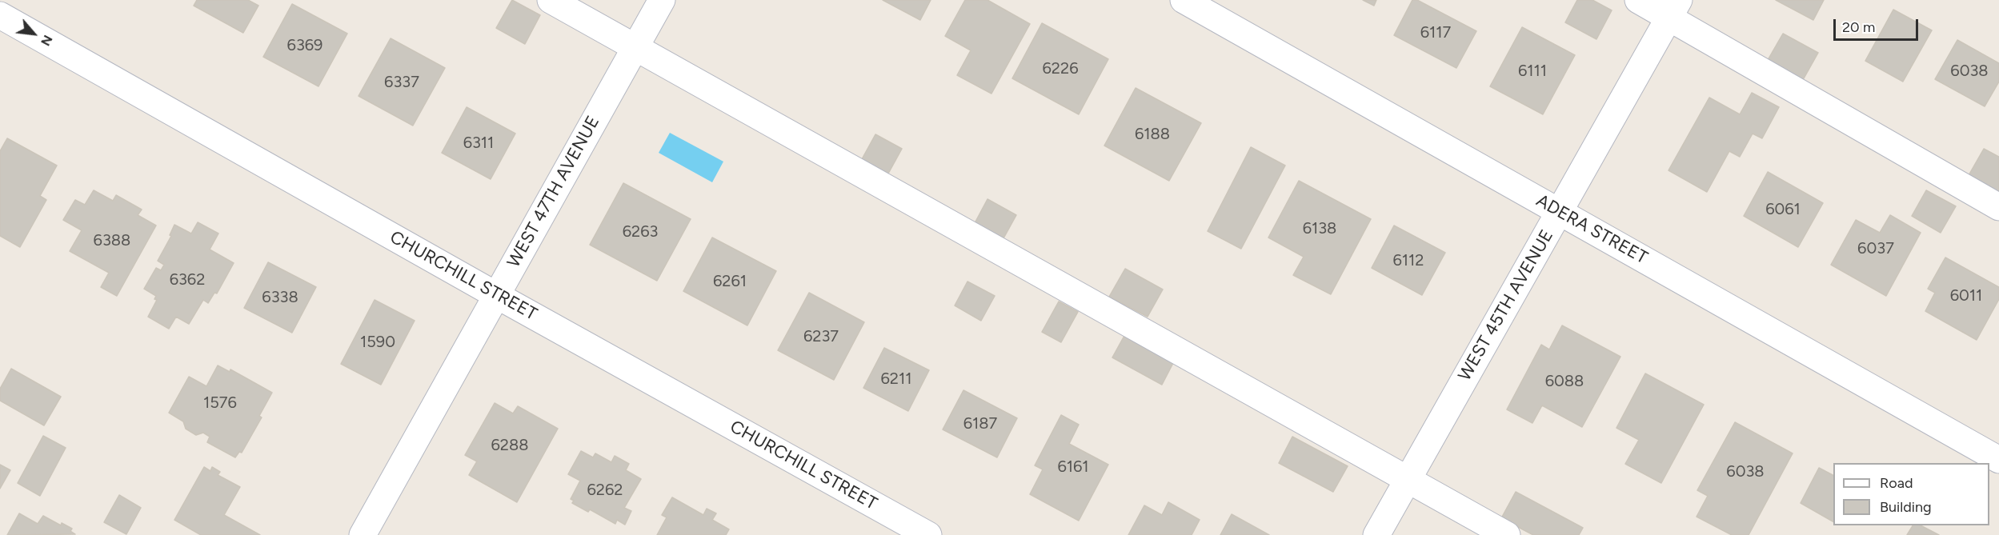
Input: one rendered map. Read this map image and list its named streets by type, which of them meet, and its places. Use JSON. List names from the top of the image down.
{
  "streets": {
    "street": [
      "WEST 47TH AVENUE",
      "ADERA STREET",
      "CHURCHILL STREET",
      "WEST 45TH AVENUE"
    ]
  },
  "crossings": [
    ["WEST 47TH AVENUE", "CHURCHILL STREET"],
    ["ADERA STREET", "WEST 45TH AVENUE"]
  ],
  "house_numbers": [
    "6117",
    "6369",
    "6226",
    "6111",
    "6038",
    "6337",
    "6188",
    "6311",
    "6061",
    "6138",
    "6263",
    "6388",
    "6037",
    "6112",
    "6362",
    "6261",
    "6011",
    "6338",
    "6237",
    "1590",
    "6211",
    "6088",
    "1576",
    "6187",
    "6288",
    "6161",
    "6038",
    "6262"
  ],
  "legend": ["Road", "Building"],
  "scale_bar": "20 m",
  "north": "bottom right"
}
